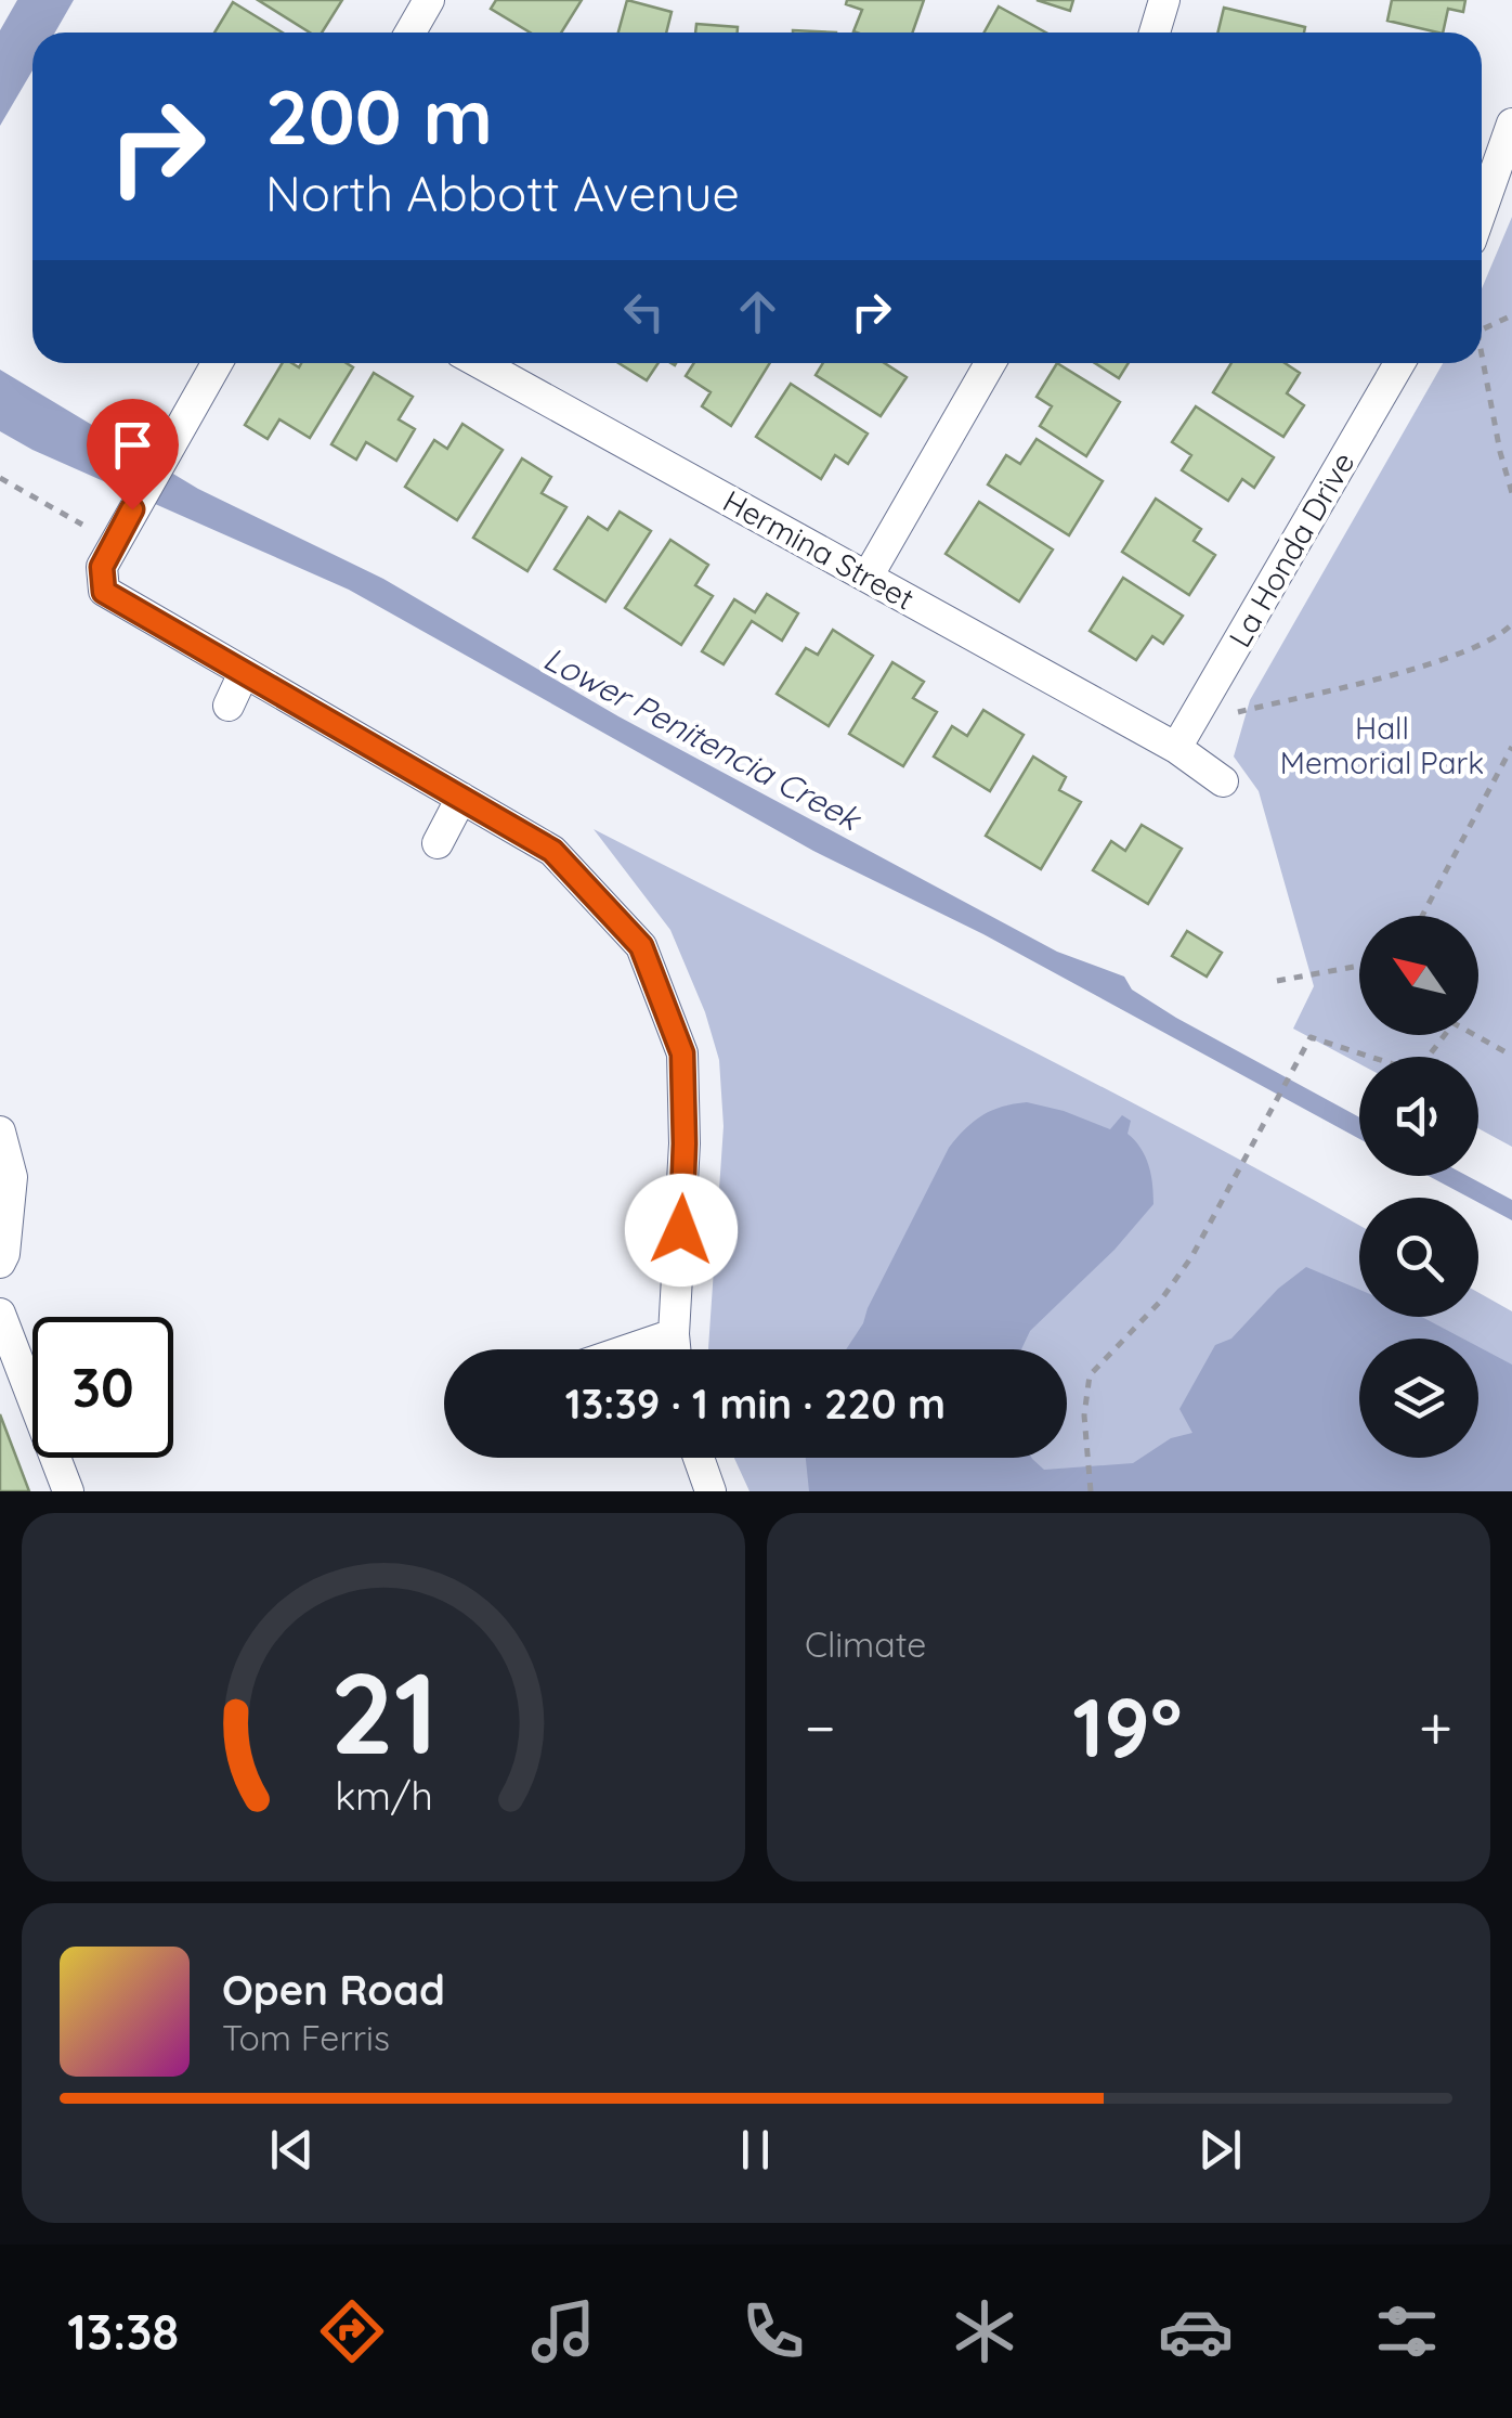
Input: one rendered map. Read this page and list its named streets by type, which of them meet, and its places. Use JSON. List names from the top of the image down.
{
  "streets": {
    "street": ["Hermina Street", "La Honda Drive"]
  },
  "crossings": [
    ["Hermina Street", "La Honda Drive"]
  ],
  "water": ["Lower Penitencia Creek"],
  "parks": ["Hall Memorial Park"],
  "north": "top left",
  "page": {
    "turn": ["200 m", "North Abbott Avenue"],
    "limit": "30",
    "trip": "13:39 · 1 min · 220 m",
    "tile": "Climate",
    "heat": ["−", "19°", "+"],
    "song": ["Open Road", "Tom Ferris"],
    "tabs": "13:38",
    "gauge": ["21", "km/h"]
  }
}
